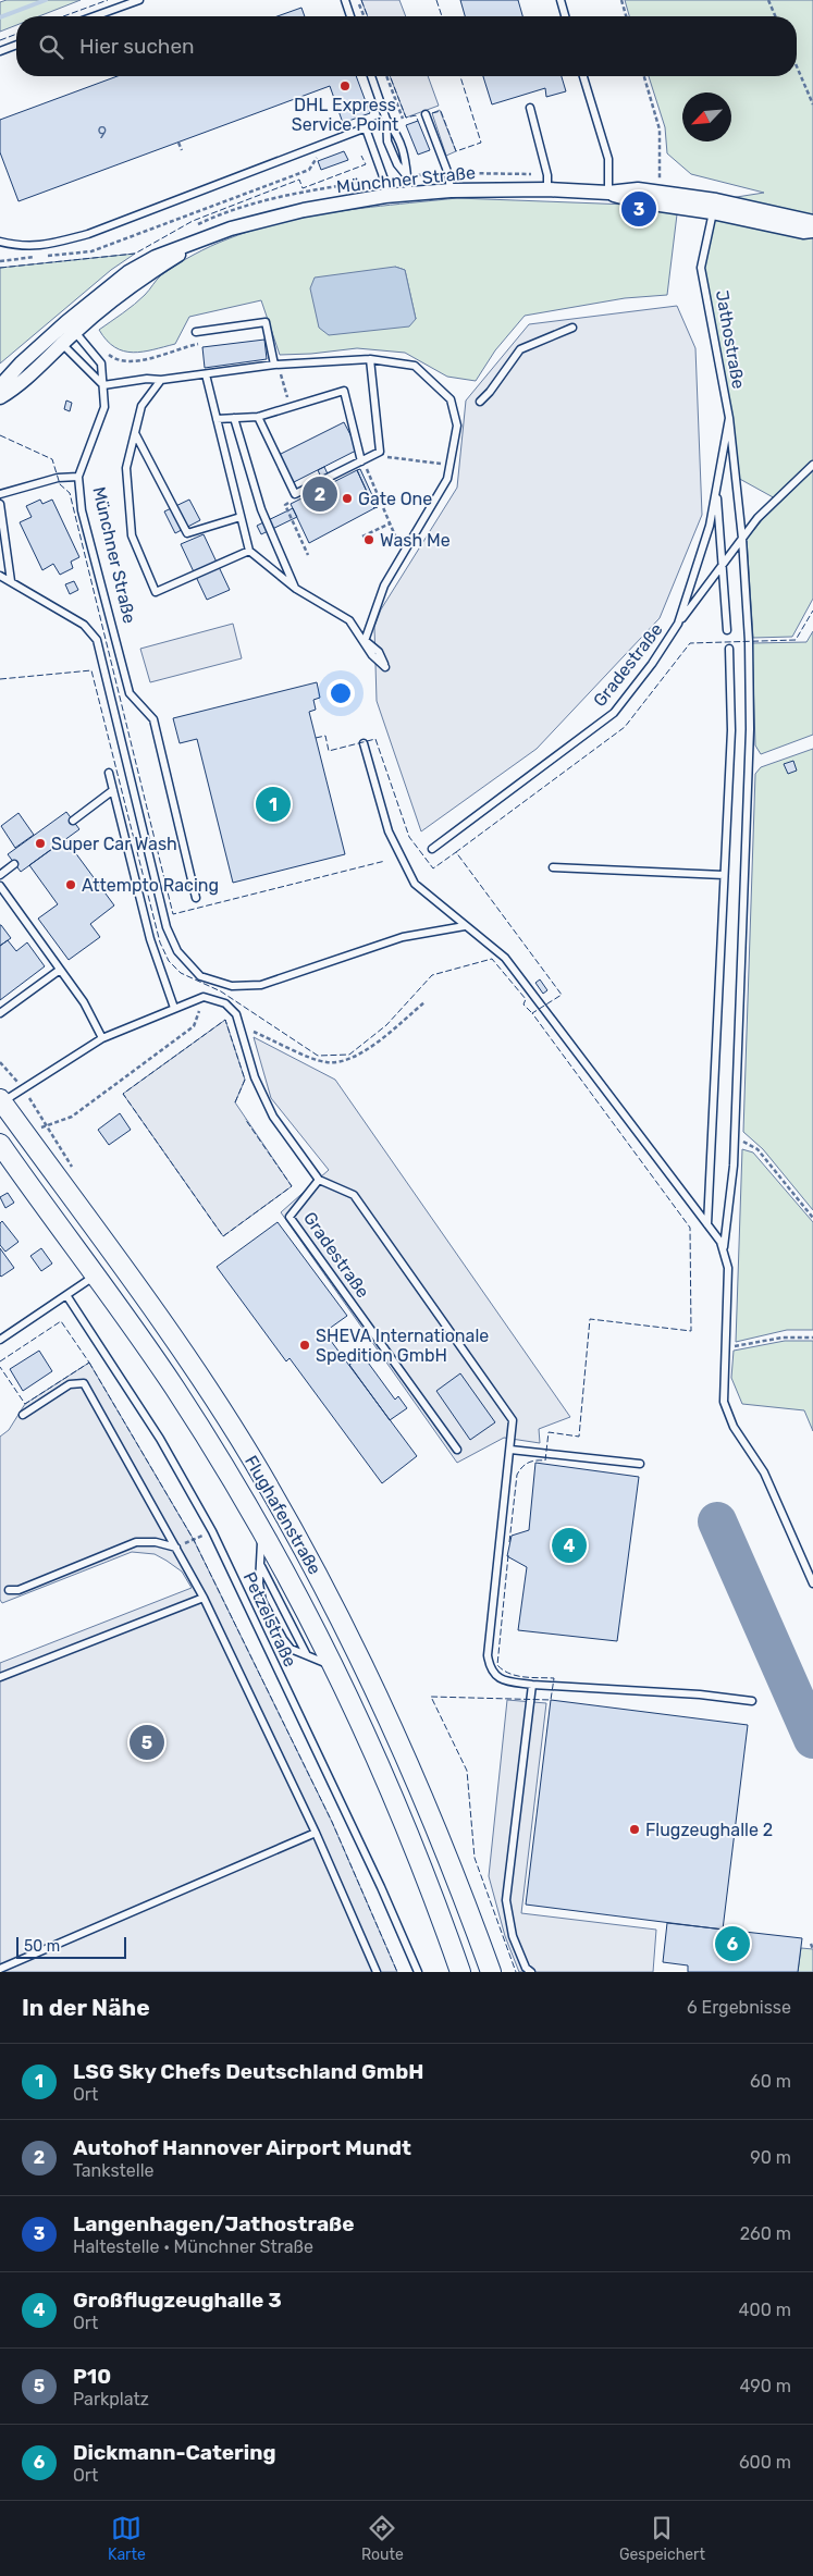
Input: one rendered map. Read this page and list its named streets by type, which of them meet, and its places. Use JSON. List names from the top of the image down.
{
  "streets": {
    "main road": ["Flughafenstraße"],
    "street": ["Münchner Straße"],
    "lane": ["Jathostraße", "Gradestraße", "Petzelstraße"]
  },
  "crossings": [
    ["Münchner Straße", "Jathostraße"],
    ["Jathostraße", "Gradestraße"]
  ],
  "places": [
    "DHL Express Service Point",
    "Gate One",
    "Wash Me",
    "Super Car Wash",
    "Attempto Racing",
    "SHEVA Internationale Spedition GmbH",
    "Flugzeughalle 2"
  ],
  "house_numbers": ["9"],
  "scale_bar": "50 m",
  "north": "bottom left",
  "page": {
    "search": "Hier suchen",
    "pins": [
      "3",
      "2",
      "1",
      "4",
      "5",
      "6"
    ],
    "scale": "50 m",
    "heading": ["In der Nähe", "6 Ergebnisse"],
    "list": [
      {
        "mark": "1",
        "name": "LSG Sky Chefs Deutschland GmbH",
        "note": "Ort",
        "value": "60 m"
      },
      {
        "mark": "2",
        "name": "Autohof Hannover Airport Mundt",
        "note": "Tankstelle",
        "value": "90 m"
      },
      {
        "mark": "3",
        "name": "Langenhagen/Jathostraße",
        "note": "Haltestelle · Münchner Straße",
        "value": "260 m"
      },
      {
        "mark": "4",
        "name": "Großflugzeughalle 3",
        "note": "Ort",
        "value": "400 m"
      },
      {
        "mark": "5",
        "name": "P10",
        "note": "Parkplatz",
        "value": "490 m"
      },
      {
        "mark": "6",
        "name": "Dickmann-Catering",
        "note": "Ort",
        "value": "600 m"
      }
    ],
    "nav": ["Karte", "Route", "Gespeichert"]
  }
}
